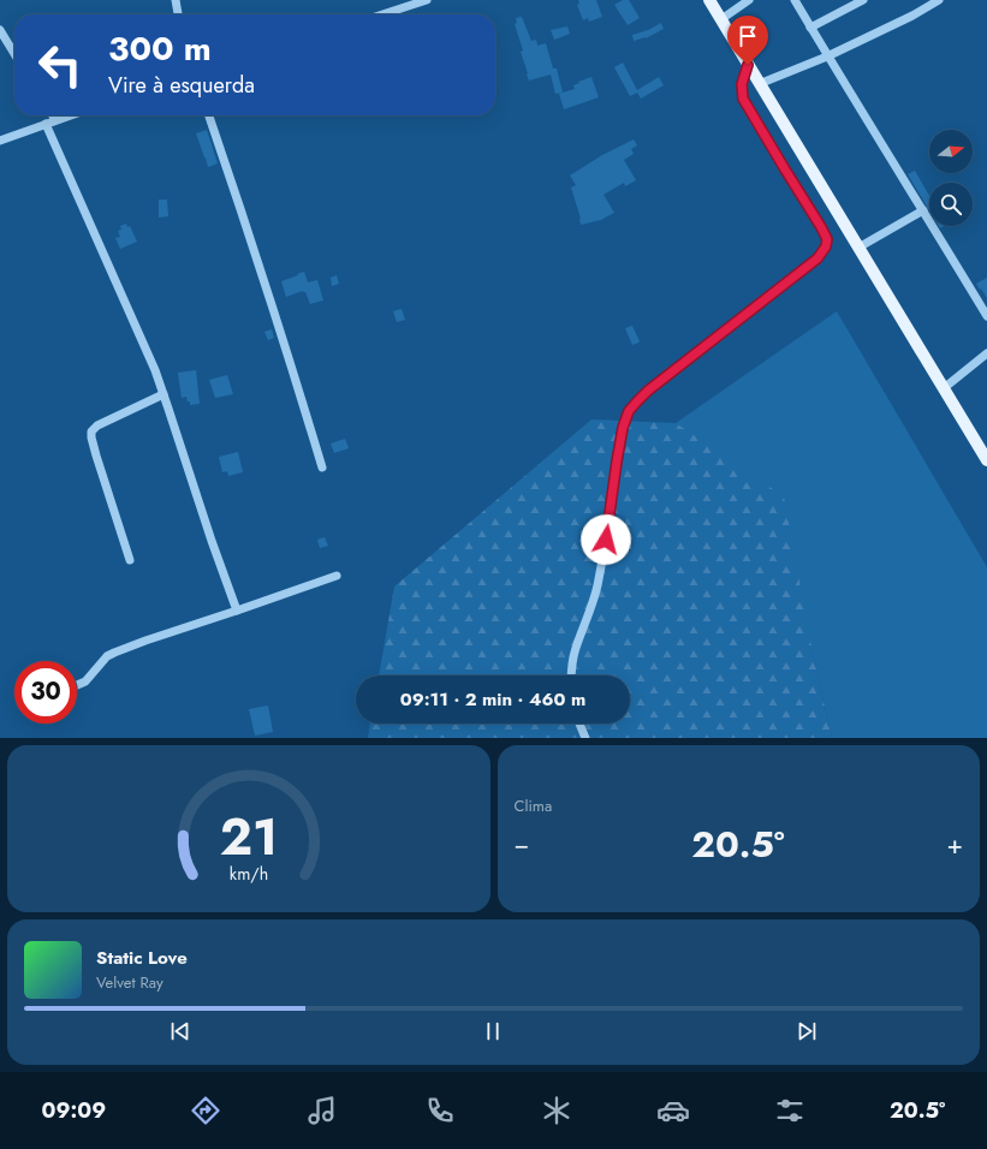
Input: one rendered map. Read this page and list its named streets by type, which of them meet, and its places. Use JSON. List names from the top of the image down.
{
  "north": "right",
  "page": {
    "turn": ["300 m", "Vire à esquerda"],
    "limit": "30",
    "trip": "09:11 · 2 min · 460 m",
    "tile": "Clima",
    "heat": ["−", "20.5°", "+"],
    "song": ["Static Love", "Velvet Ray"],
    "tabs": ["09:09", "20.5°"],
    "gauge": ["21", "km/h"]
  }
}
